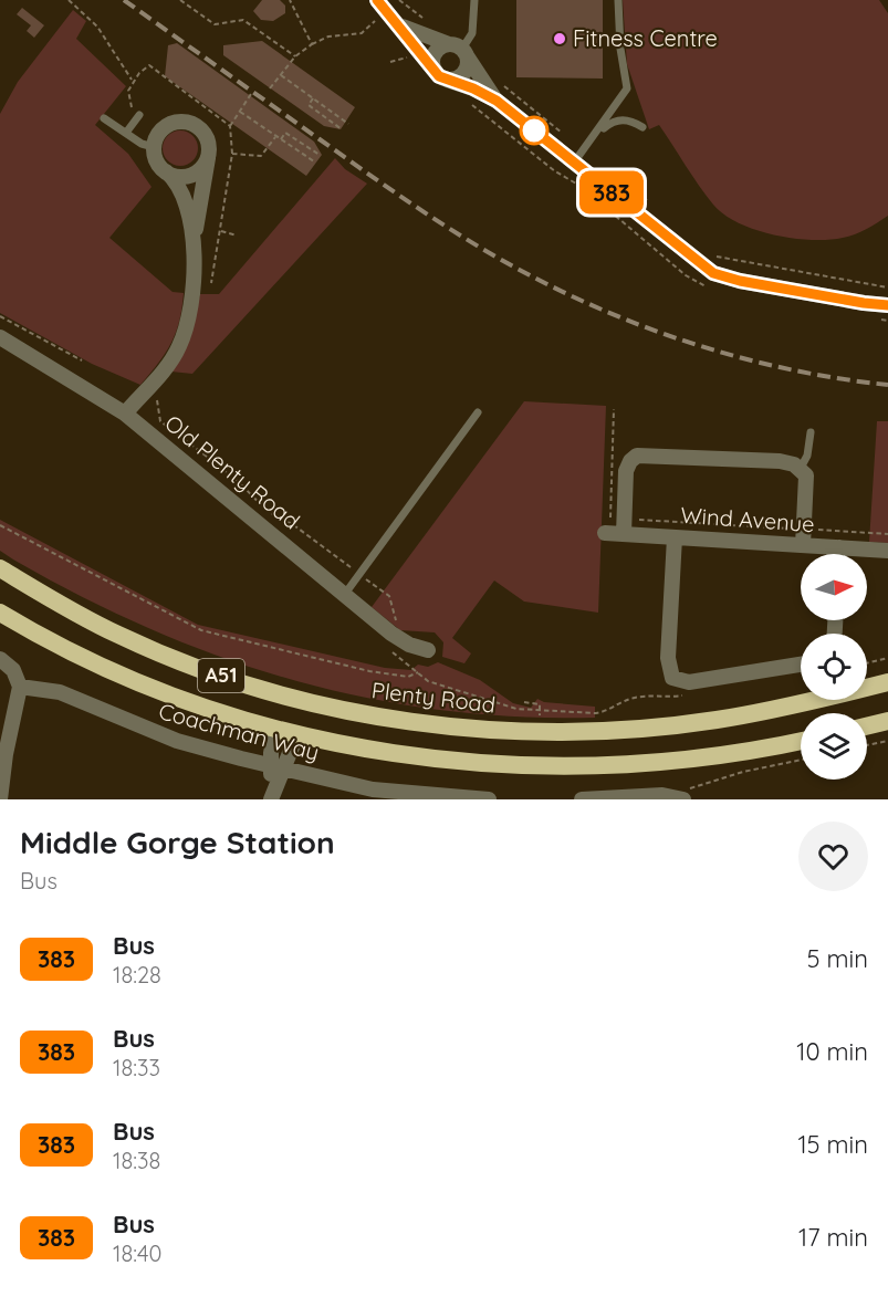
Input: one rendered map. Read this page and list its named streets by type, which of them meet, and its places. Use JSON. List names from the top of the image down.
{
  "streets": {
    "highway": ["A51", "Plenty Road"],
    "street": ["Old Plenty Road", "Wind Avenue", "Coachman Way"]
  },
  "places": ["Fitness Centre"],
  "lines": ["bus line 383"],
  "north": "right",
  "page": {
    "on_map": "383",
    "heading": ["Middle Gorge Station", "Bus"],
    "list": [
      {
        "mark": "383",
        "name": "Bus",
        "note": "18:28",
        "value": "5 min"
      },
      {
        "mark": "383",
        "name": "Bus",
        "note": "18:33",
        "value": "10 min"
      },
      {
        "mark": "383",
        "name": "Bus",
        "note": "18:38",
        "value": "15 min"
      },
      {
        "mark": "383",
        "name": "Bus",
        "note": "18:40",
        "value": "17 min"
      }
    ]
  }
}
